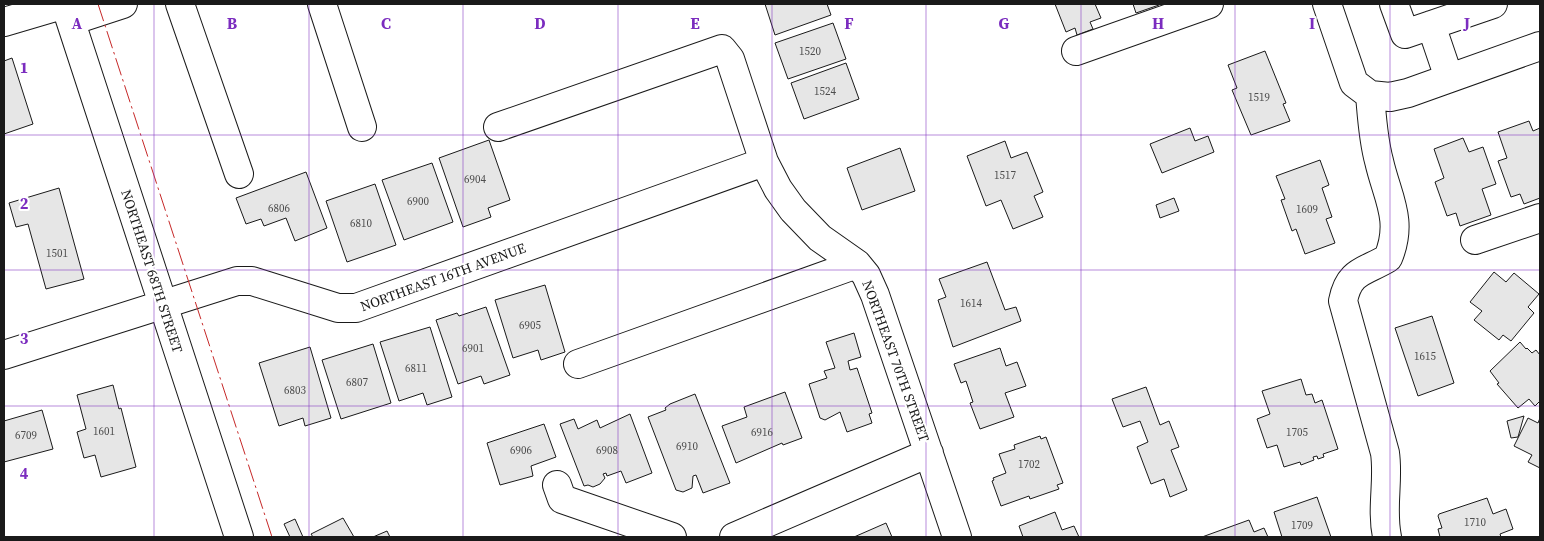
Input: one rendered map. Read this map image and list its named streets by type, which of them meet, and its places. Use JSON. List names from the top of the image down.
{
  "streets": {
    "street": ["NORTHEAST 68TH STREET", "NORTHEAST 16TH AVENUE", "NORTHEAST 70TH STREET"]
  },
  "crossings": [
    ["NORTHEAST 68TH STREET", "NORTHEAST 16TH AVENUE"],
    ["NORTHEAST 16TH AVENUE", "NORTHEAST 70TH STREET"]
  ],
  "house_numbers": [
    "1520",
    "1524",
    "1519",
    "1517",
    "6904",
    "6900",
    "6806",
    "1609",
    "6810",
    "1501",
    "1614",
    "6905",
    "6901",
    "1615",
    "6811",
    "6807",
    "6803",
    "1601",
    "6916",
    "1705",
    "6709",
    "6910",
    "6906",
    "6908",
    "1702",
    "1710",
    "1709"
  ],
  "grid": {
    "columns": [
      "A",
      "B",
      "C",
      "D",
      "E",
      "F",
      "G",
      "H",
      "I",
      "J"
    ],
    "rows": [
      "1",
      "2",
      "3",
      "4"
    ]
  }
}
